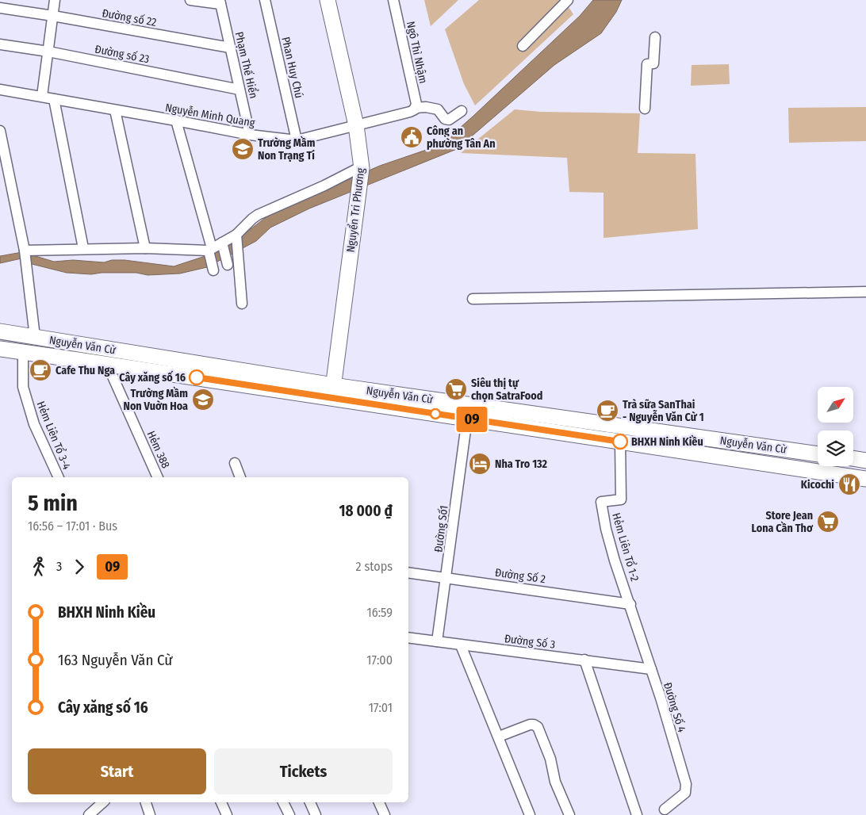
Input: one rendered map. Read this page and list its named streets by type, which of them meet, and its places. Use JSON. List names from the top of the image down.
{
  "streets": {
    "main road": ["Nguyển Tri Phương", "Nguyễn Văn Cừ"],
    "street": [
      "Đường số 22",
      "Ngô Thì Nhậm",
      "Đường số 23",
      "Phạm Thế Hiển",
      "Phan Huy Chú",
      "Nguyễn Minh Quang",
      "Hẻm Liên Tổ 3-4",
      "Hẻm 388",
      "Đường Số1",
      "Hẻm Liên Tổ 1-2",
      "Đường Số 2",
      "Đường Số 3",
      "Đường Số 4"
    ]
  },
  "crossings": [
    ["Đường số 22", "Phạm Thế Hiển"],
    ["Ngô Thì Nhậm", "Nguyễn Minh Quang"],
    ["Đường số 23", "Phạm Thế Hiển"],
    ["Phạm Thế Hiển", "Nguyễn Minh Quang"],
    ["Phan Huy Chú", "Nguyễn Minh Quang"],
    ["Nguyễn Minh Quang", "Nguyển Tri Phương"],
    ["Nguyển Tri Phương", "Nguyễn Văn Cừ"],
    ["Nguyễn Văn Cừ", "Hẻm Liên Tổ 3-4"],
    ["Nguyễn Văn Cừ", "Hẻm 388"],
    ["Đường Số1", "Đường Số 2"],
    ["Đường Số1", "Đường Số 3"],
    ["Hẻm Liên Tổ 1-2", "Đường Số 2"],
    ["Hẻm Liên Tổ 1-2", "Đường Số 4"],
    ["Đường Số 2", "Đường Số 4"],
    ["Đường Số 3", "Đường Số 4"]
  ],
  "places": {
    "public building": ["Công an phường Tân An"],
    "school or university": ["Trường Mầm Non Trạng Tí", "Trường Mầm Non Vuờn Hoa"],
    "cafe": ["Cafe Thu Nga", "Trà sữa SanThai - Nguyễn Văn Cừ 1"],
    "other": ["Cây xăng số 16", "BHXH Ninh Kiều"],
    "supermarket": ["Siêu thị tự chọn SatraFood", "Store Jean Lona Cần Thơ"],
    "hotel": ["Nha Tro 132"],
    "restaurant": ["Kicochi"]
  },
  "lines": ["bus line 09"],
  "north": "top right",
  "page": {
    "on_map": "09",
    "heading": ["5 min", "16:56 – 17:01 · Bus", "18 000 ₫"],
    "legs": ["3", "09", "2 stops"],
    "list": [
      {
        "name": "BHXH Ninh Kiều",
        "value": "16:59"
      },
      {
        "name": "163 Nguyễn Văn Cừ",
        "value": "17:00"
      },
      {
        "name": "Cây xăng số 16",
        "value": "17:01"
      }
    ],
    "buttons": ["Start", "Tickets"]
  }
}
